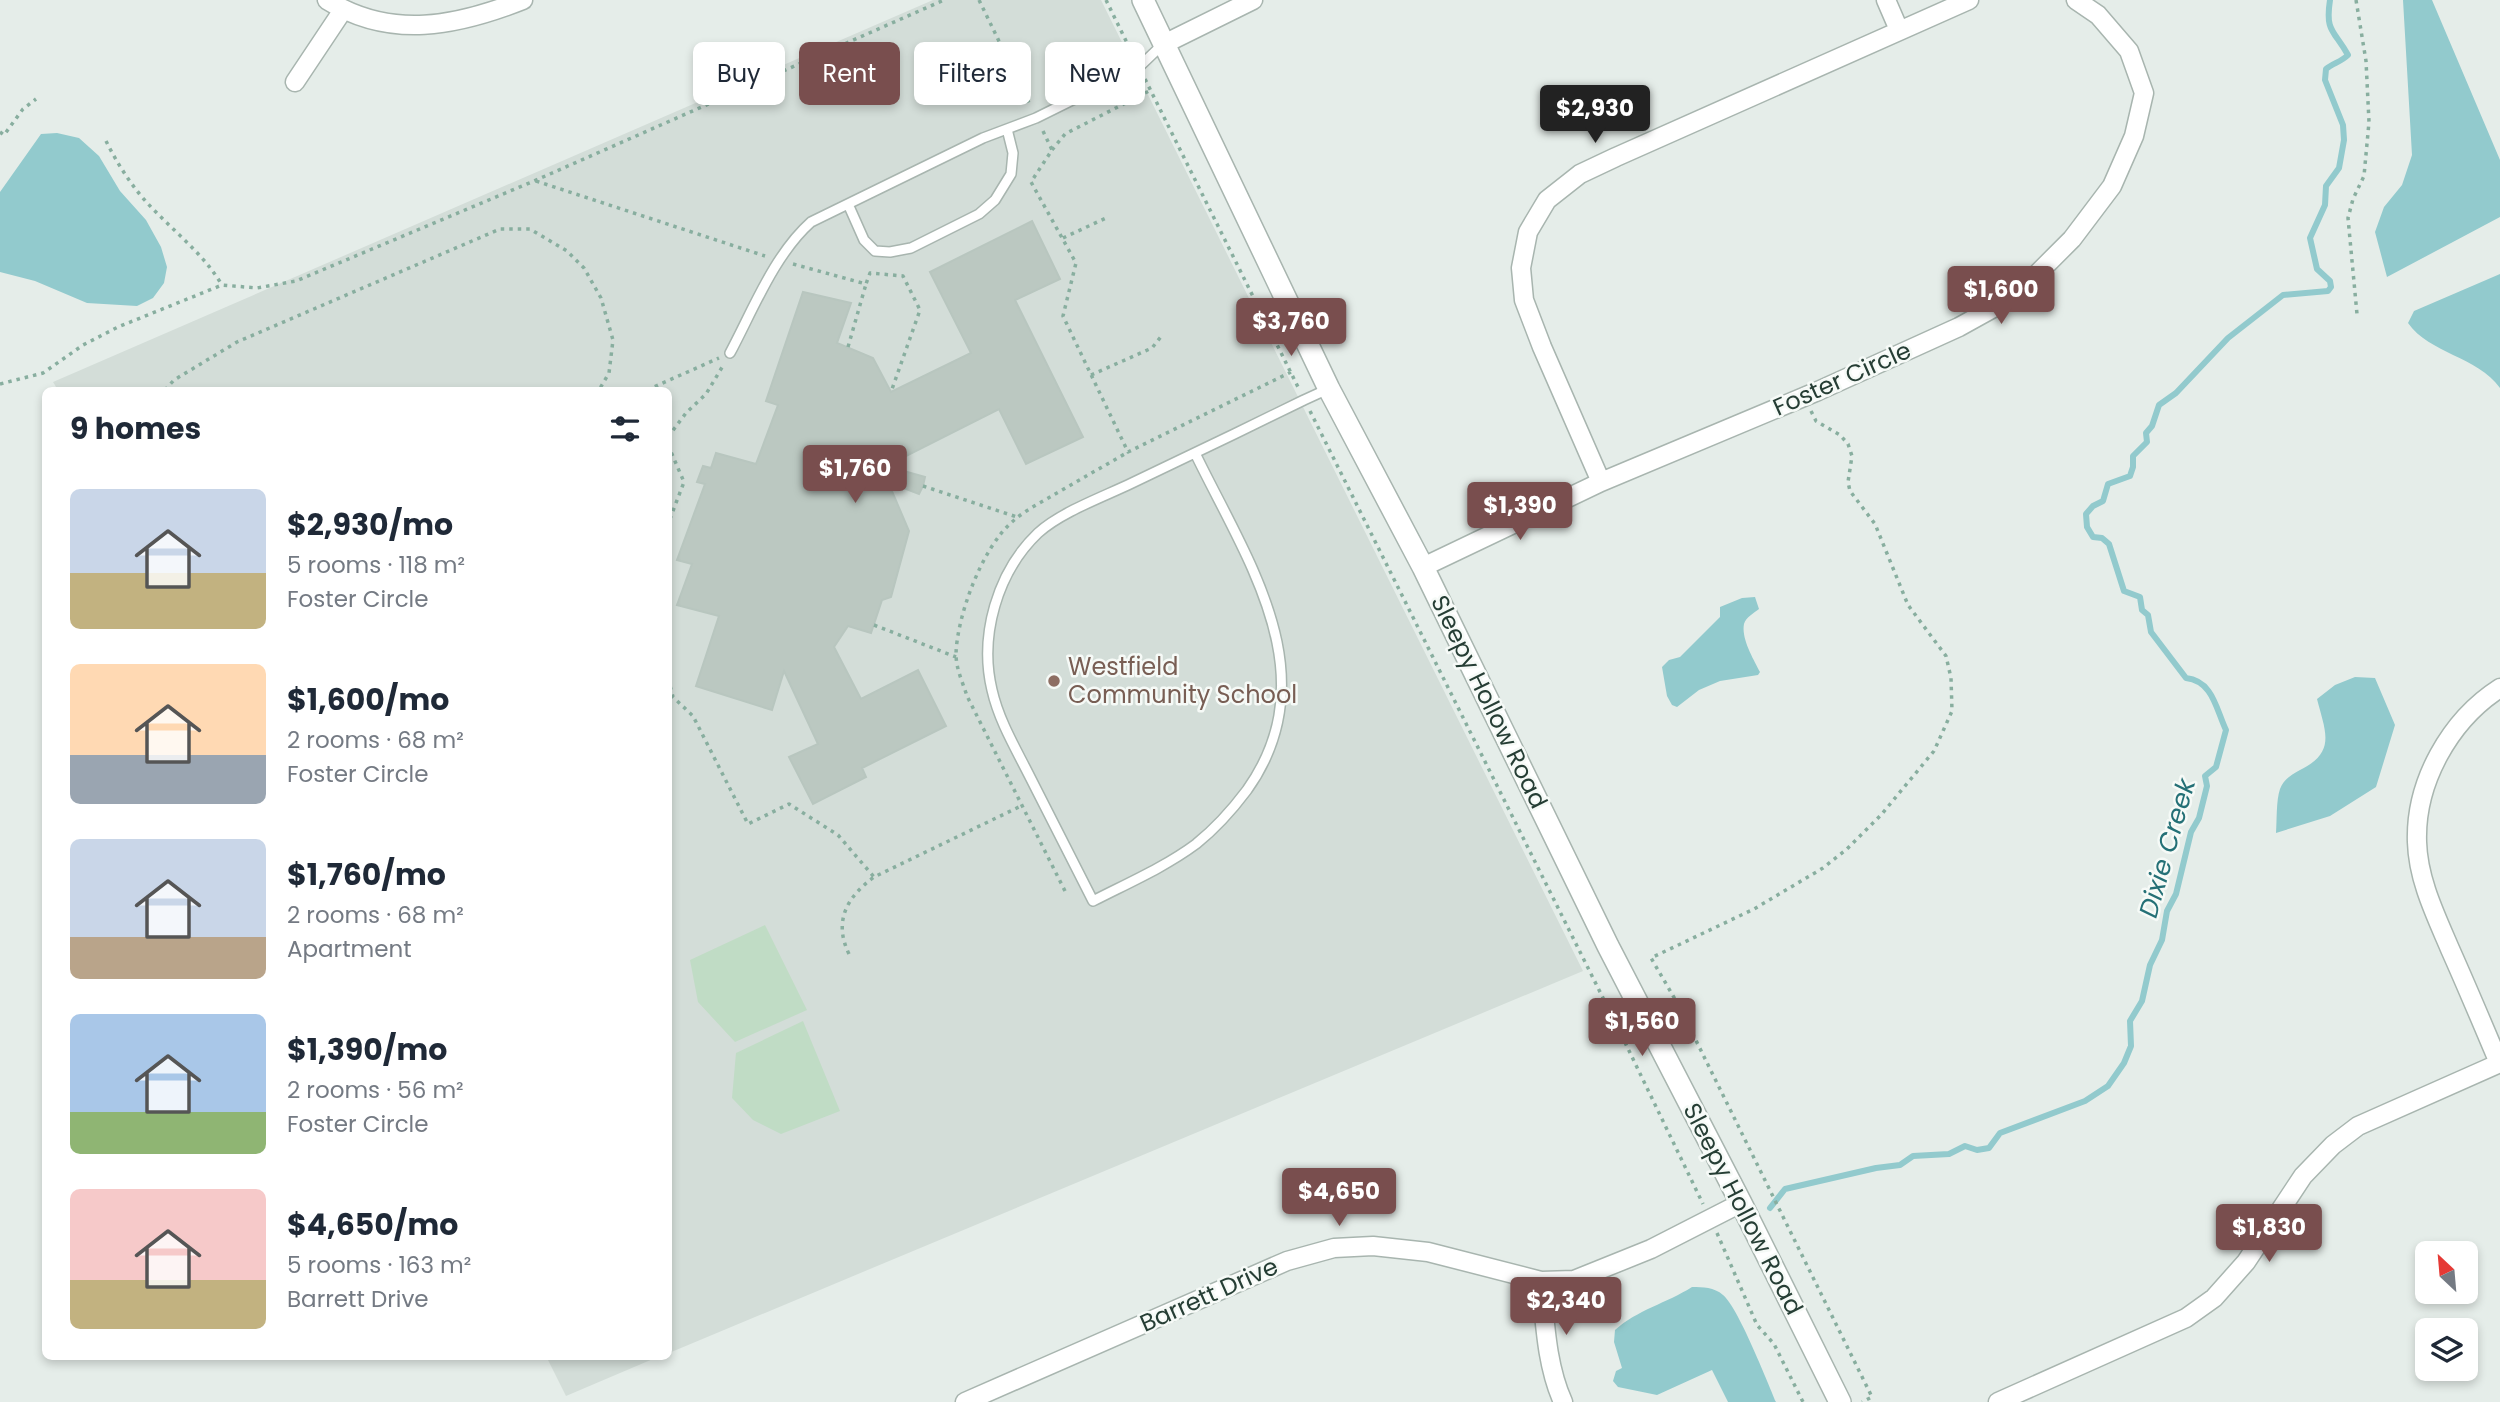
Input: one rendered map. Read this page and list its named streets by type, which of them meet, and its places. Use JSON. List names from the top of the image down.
{
  "streets": {
    "street": ["Foster Circle", "Sleepy Hollow Road", "Barrett Drive"]
  },
  "crossings": [
    ["Foster Circle", "Sleepy Hollow Road"],
    ["Sleepy Hollow Road", "Barrett Drive"]
  ],
  "water": ["Dixie Creek"],
  "places": ["Westfield Community School"],
  "north": "top left",
  "page": {
    "chip": [
      "Buy",
      "Rent",
      "Filters",
      "New"
    ],
    "price": [
      "$2,930",
      "$1,600",
      "$3,760",
      "$1,760",
      "$1,390",
      "$1,560",
      "$4,650",
      "$1,830",
      "$2,340"
    ],
    "heading": "9 homes",
    "list": [
      {
        "name": "$2,930/mo",
        "note": "5 rooms · 118 m² · Foster Circle"
      },
      {
        "name": "$1,600/mo",
        "note": "2 rooms · 68 m² · Foster Circle"
      },
      {
        "name": "$1,760/mo",
        "note": "2 rooms · 68 m² · Apartment"
      },
      {
        "name": "$1,390/mo",
        "note": "2 rooms · 56 m² · Foster Circle"
      },
      {
        "name": "$4,650/mo",
        "note": "5 rooms · 163 m² · Barrett Drive"
      }
    ]
  }
}
